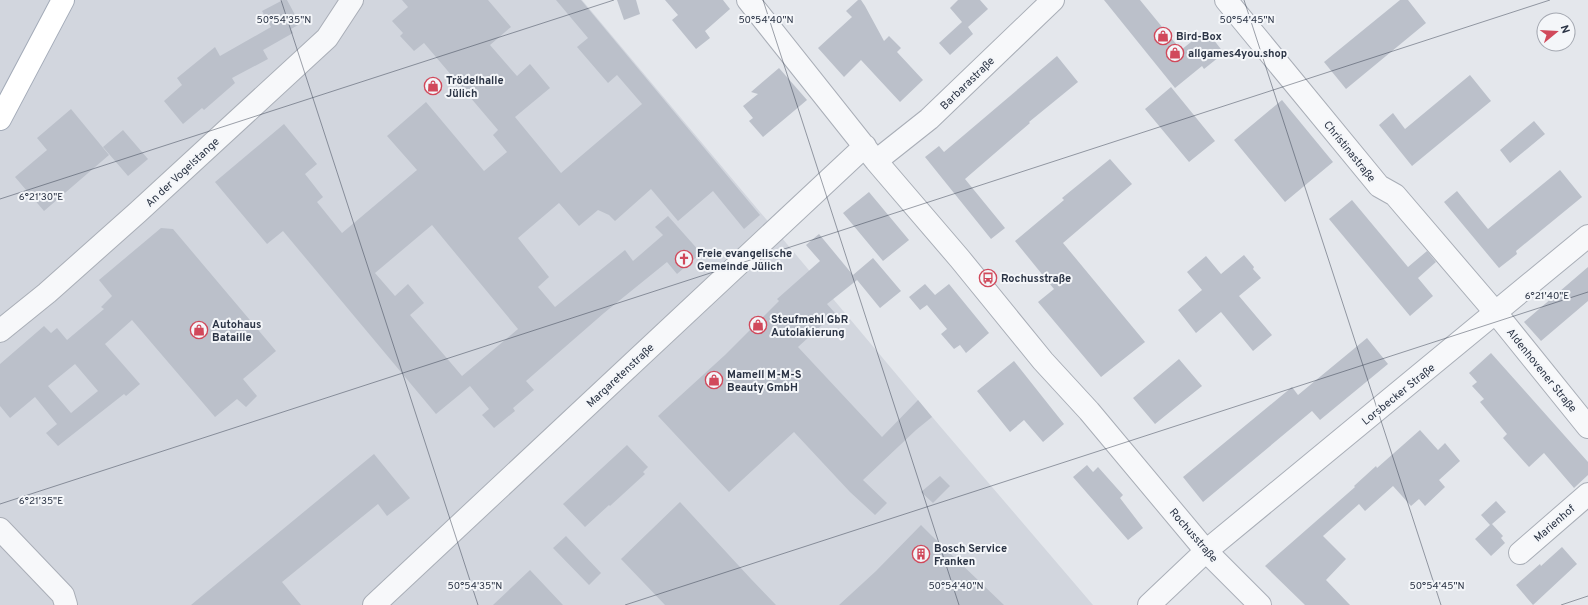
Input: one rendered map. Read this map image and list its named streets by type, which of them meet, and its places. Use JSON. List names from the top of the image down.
{
  "streets": {
    "street": [
      "Barbarastraße",
      "Christinastraße",
      "An der Vogelstange",
      "Aldenhovener Straße",
      "Margaretenstraße",
      "Lorsbecker Straße",
      "Marienhof",
      "Rochusstraße"
    ]
  },
  "crossings": [
    ["Barbarastraße", "Margaretenstraße"],
    ["Barbarastraße", "Rochusstraße"],
    ["Christinastraße", "Aldenhovener Straße"],
    ["Christinastraße", "Lorsbecker Straße"],
    ["Aldenhovener Straße", "Lorsbecker Straße"],
    ["Margaretenstraße", "Rochusstraße"],
    ["Lorsbecker Straße", "Rochusstraße"]
  ],
  "places": {
    "shop": [
      "Bird-Box",
      "allgames4you.shop",
      "Trödelhalle Jülich",
      "Steufmehl GbR Autolakierung",
      "Autohaus Bataille",
      "Mamell M-M-S Beauty GmbH"
    ],
    "church": ["Freie evangelische Gemeinde Jülich"],
    "bus stop": ["Rochusstraße"],
    "building": ["Bosch Service Franken"]
  },
  "north": "right",
  "coordinates": [
    "50°54'35\"N",
    "50°54'40\"N",
    "50°54'45\"N",
    "6°21'30\"E",
    "6°21'40\"E",
    "6°21'35\"E"
  ]
}
